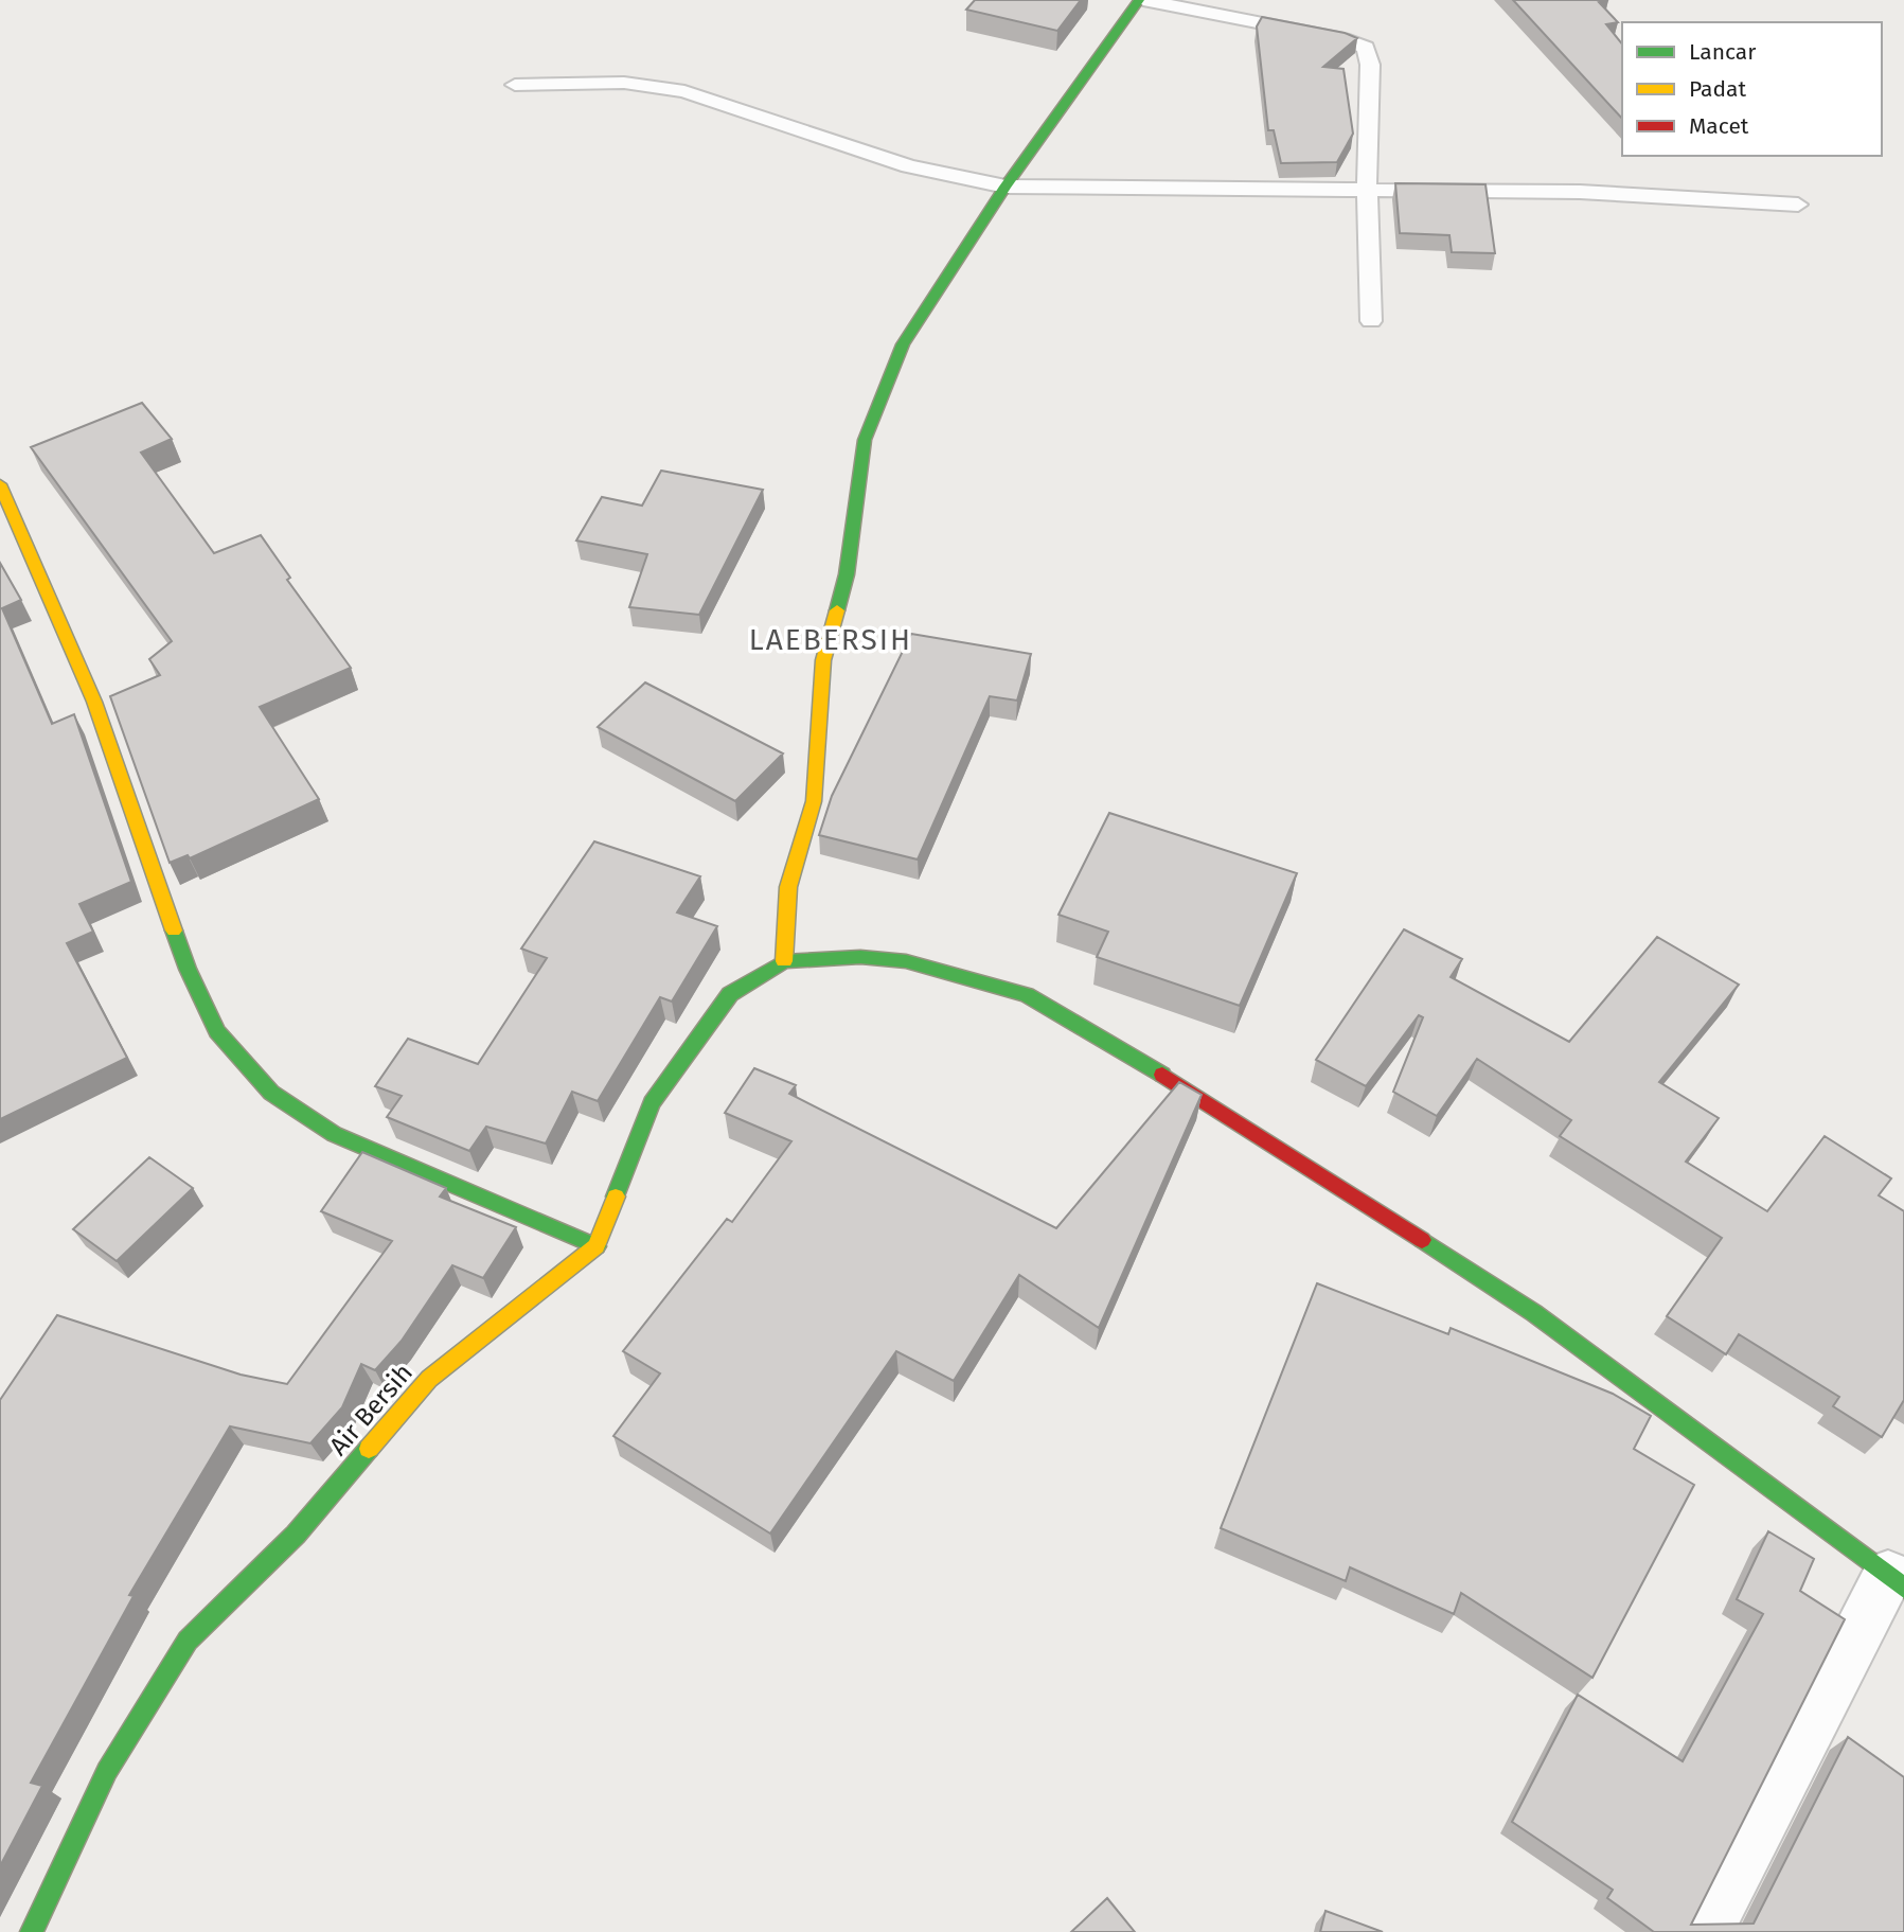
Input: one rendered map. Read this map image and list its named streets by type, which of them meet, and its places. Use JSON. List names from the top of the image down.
{
  "streets": {
    "street": ["Air Bersih"]
  },
  "districts": ["LAEBERSIH"],
  "legend": ["Lancar", "Padat", "Macet"]
}
